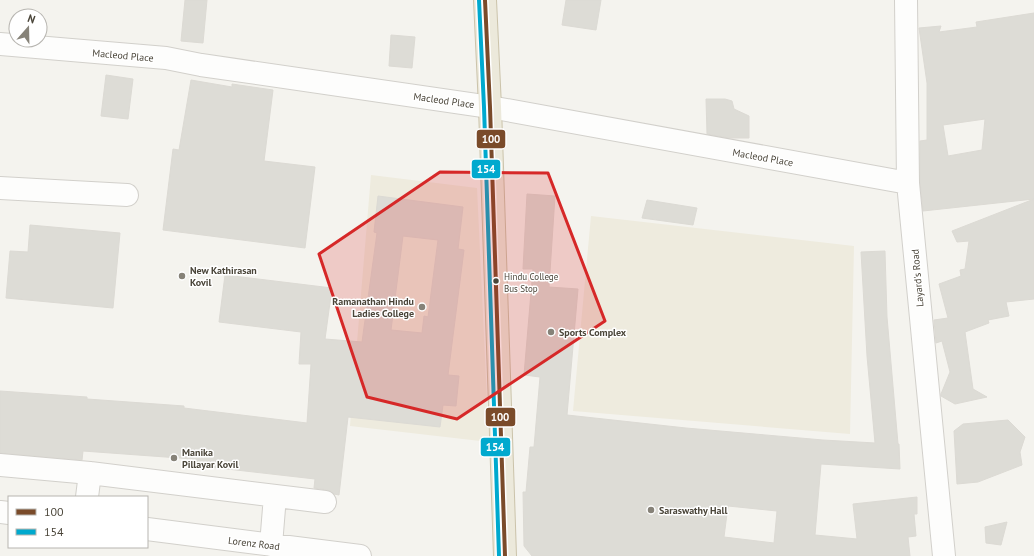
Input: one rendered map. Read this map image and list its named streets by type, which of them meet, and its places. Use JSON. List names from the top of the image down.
{
  "streets": {
    "street": ["Macleod Place", "Layard's Road", "Lorenz Road"]
  },
  "crossings": [
    ["Macleod Place", "Layard's Road"]
  ],
  "places": [
    "New Kathirasan Kovil",
    "Hindu College Bus Stop",
    "Ramanathan Hindu Ladies College",
    "Sports Complex",
    "Manika Pillayar Kovil",
    "Saraswathy Hall"
  ],
  "lines": ["transit line 100", "transit line 154"],
  "legend": ["100", "154"],
  "north": "top"
}
